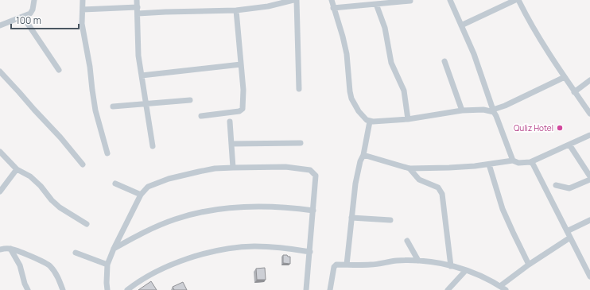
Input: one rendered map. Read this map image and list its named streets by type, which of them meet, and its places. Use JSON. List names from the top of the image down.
{
  "places": ["Quliz Hotel"],
  "scale_bar": "100 m"
}
